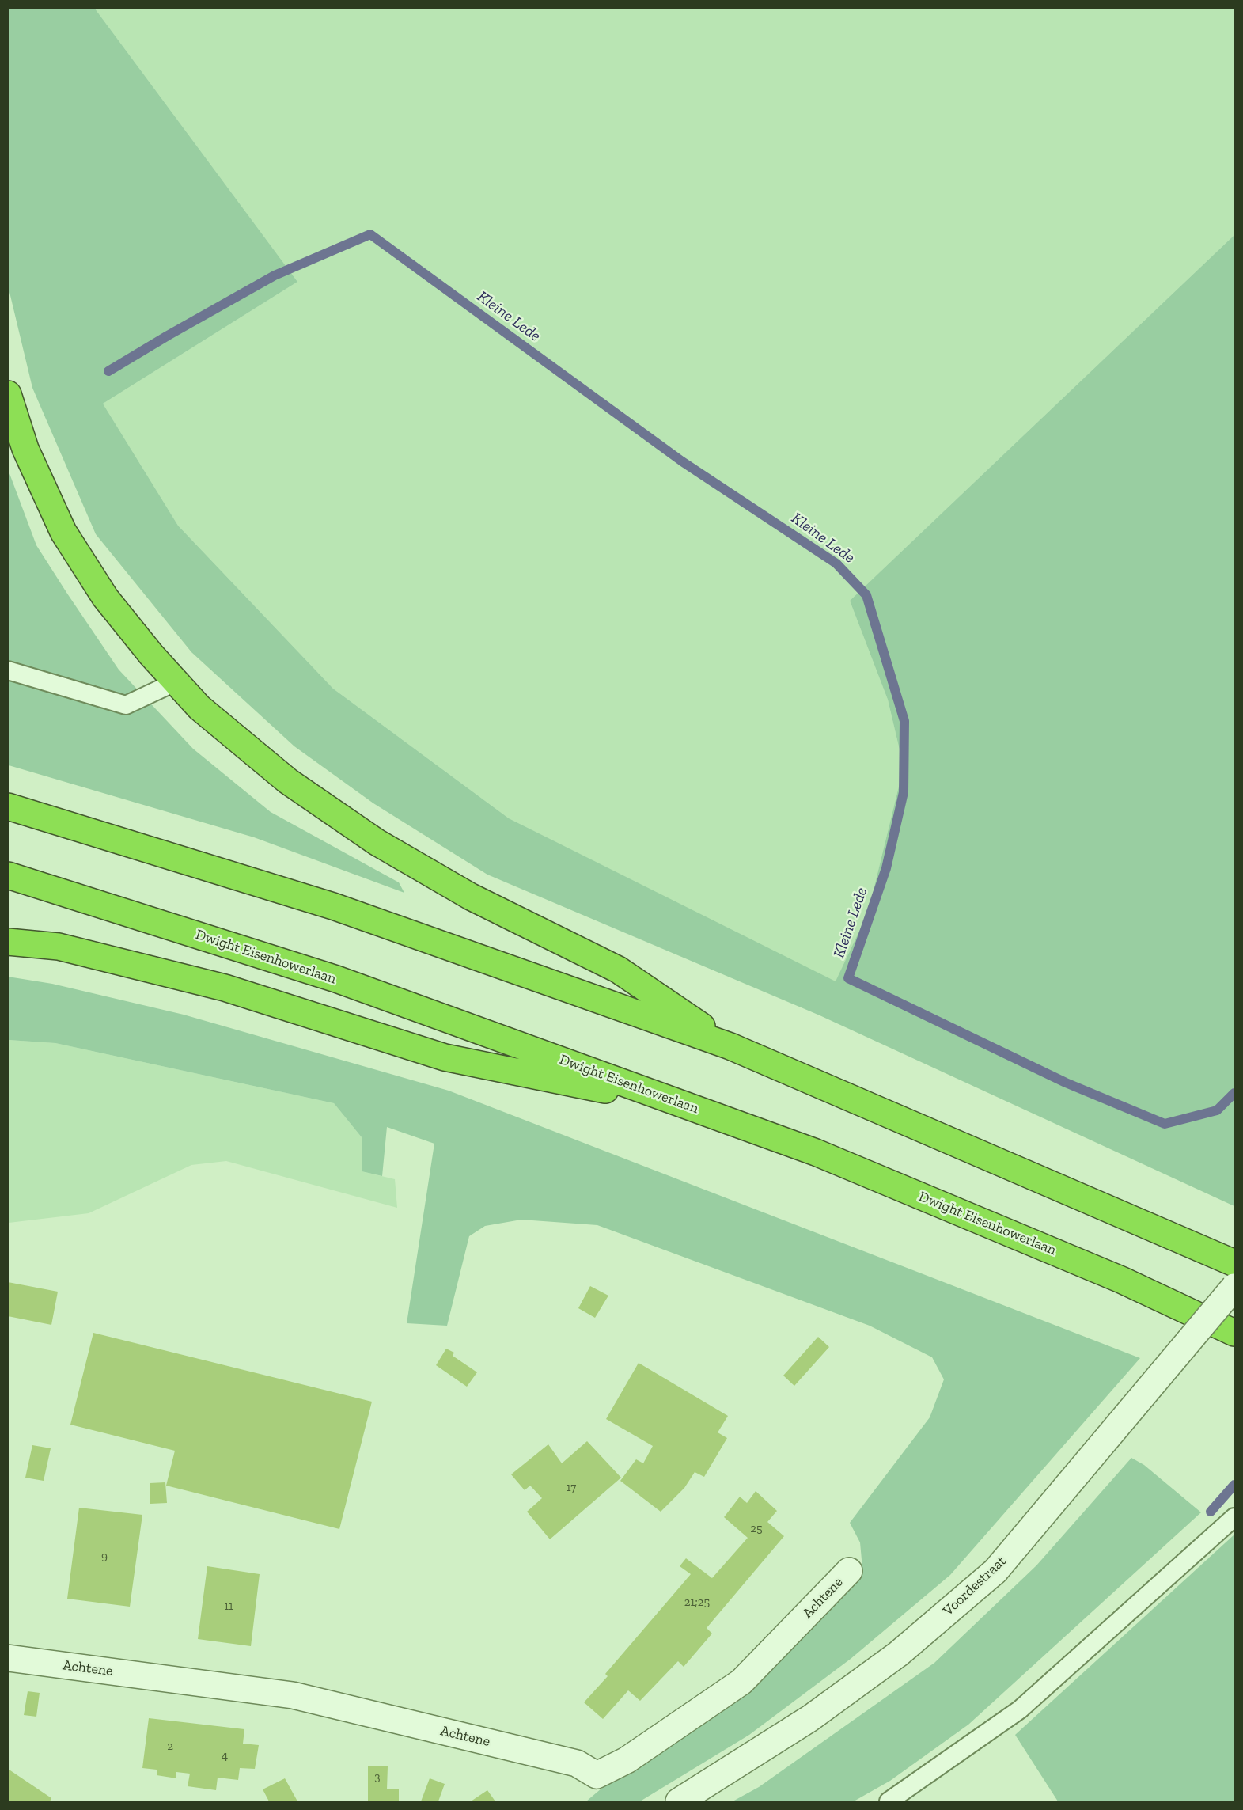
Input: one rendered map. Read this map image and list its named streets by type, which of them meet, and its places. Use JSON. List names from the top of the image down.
{
  "streets": {
    "highway": ["Dwight Eisenhowerlaan"],
    "street": ["Voordestraat", "Achtene"]
  },
  "water": ["Kleine Lede"],
  "house_numbers": [
    "17",
    "25",
    "9",
    "21;25",
    "11",
    "2",
    "4",
    "3"
  ]
}
